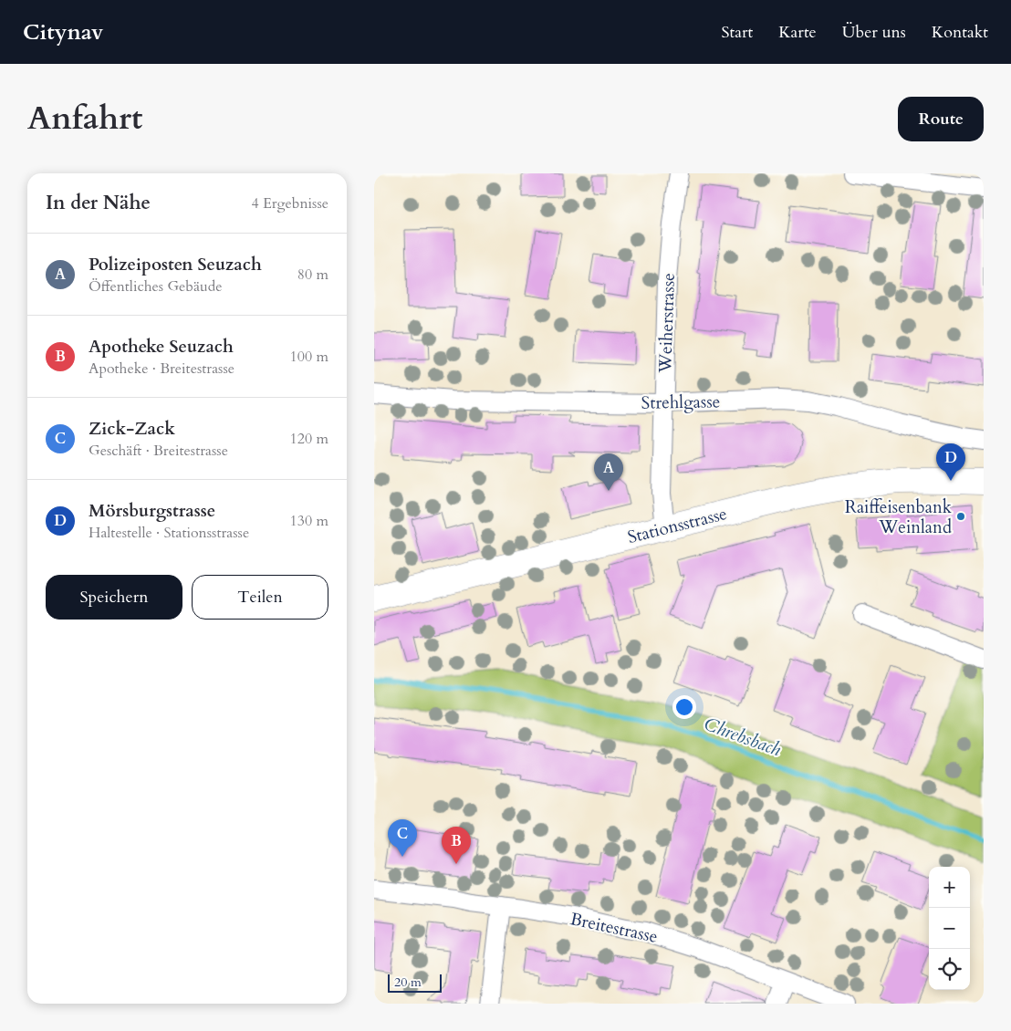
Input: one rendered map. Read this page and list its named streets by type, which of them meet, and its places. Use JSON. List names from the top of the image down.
{
  "streets": {
    "main road": ["Stationsstrasse"],
    "street": ["Weiherstrasse", "Strehlgasse", "Breitestrasse"]
  },
  "crossings": [
    ["Weiherstrasse", "Strehlgasse"],
    ["Weiherstrasse", "Stationsstrasse"]
  ],
  "water": ["Chrebsbach"],
  "places": ["Raiffeisenbank Weinland"],
  "scale_bar": "20 m",
  "page": {
    "header": "Citynav",
    "nav": [
      "Start",
      "Karte",
      "Über uns",
      "Kontakt"
    ],
    "title": "Anfahrt",
    "buttons": [
      "Route",
      ["Speichern", "Teilen"]
    ],
    "heading": ["In der Nähe", "4 Ergebnisse"],
    "list": [
      {
        "mark": "A",
        "name": "Polizeiposten Seuzach",
        "note": "Öffentliches Gebäude",
        "value": "80 m"
      },
      {
        "mark": "B",
        "name": "Apotheke Seuzach",
        "note": "Apotheke · Breitestrasse",
        "value": "100 m"
      },
      {
        "mark": "C",
        "name": "Zick-Zack",
        "note": "Geschäft · Breitestrasse",
        "value": "120 m"
      },
      {
        "mark": "D",
        "name": "Mörsburgstrasse",
        "note": "Haltestelle · Stationsstrasse",
        "value": "130 m"
      }
    ],
    "pins": [
      "D",
      "A",
      "C",
      "B"
    ],
    "map_buttons": ["+", "−"],
    "scale": "20 m"
  }
}
